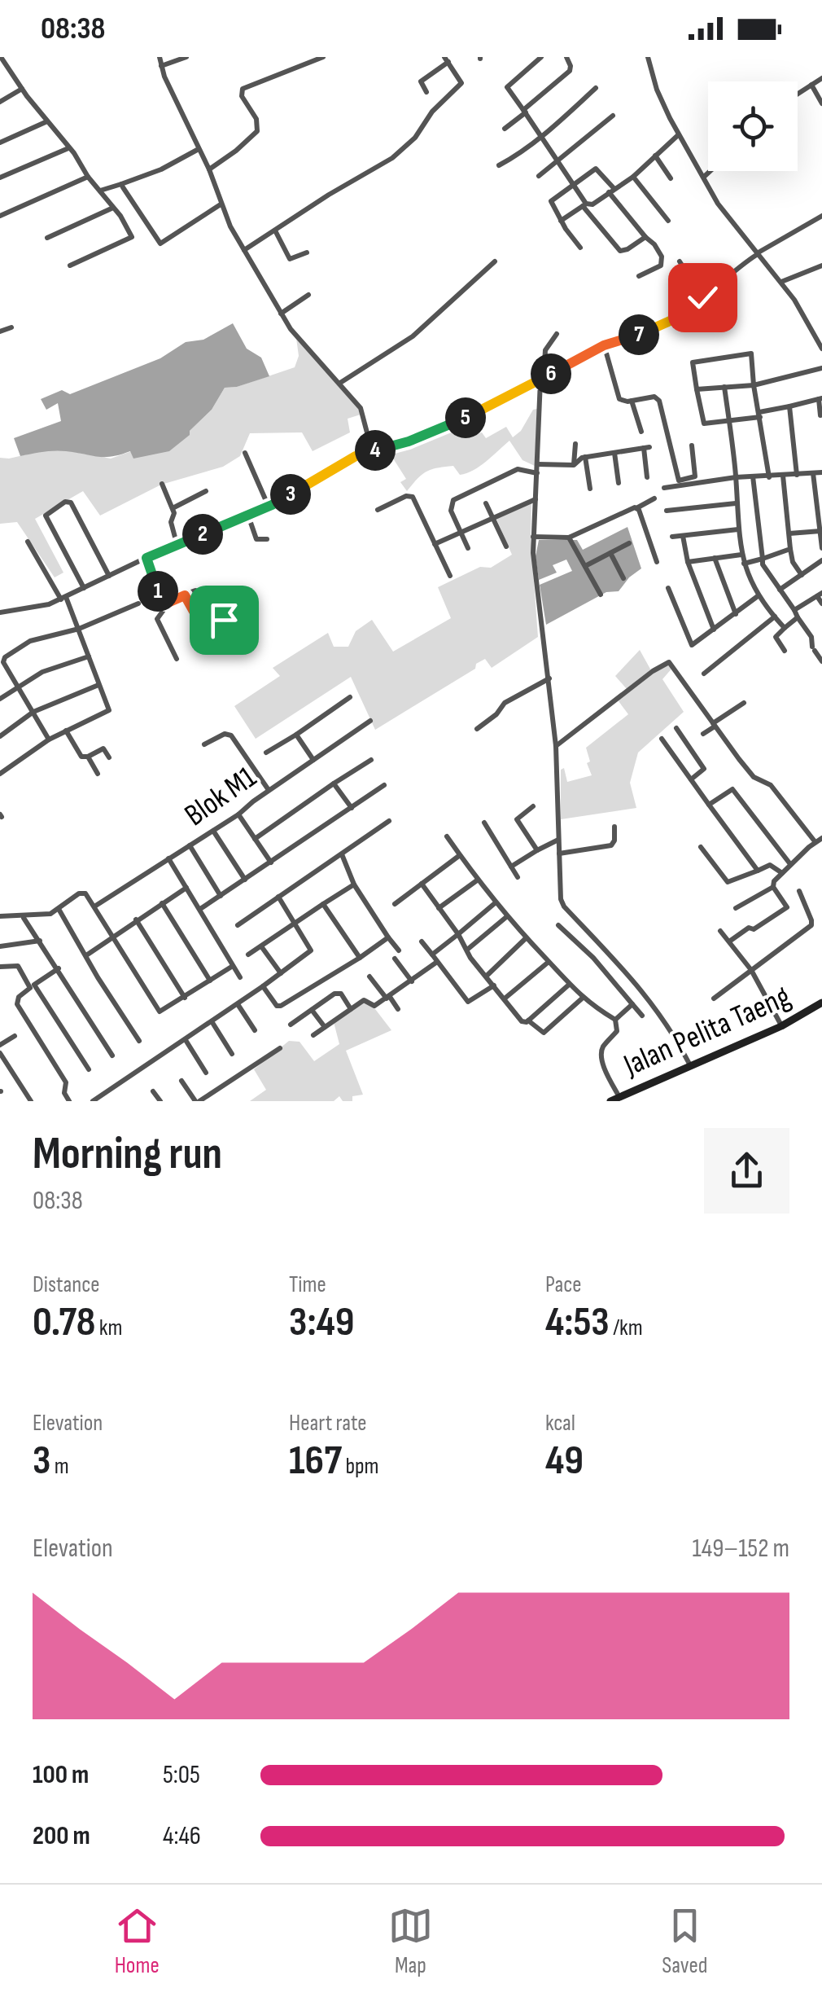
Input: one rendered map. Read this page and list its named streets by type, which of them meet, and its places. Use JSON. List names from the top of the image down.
{
  "streets": {
    "street": ["Blok M1", "Jalan Pelita Taeng"]
  },
  "page": {
    "status": "08:38",
    "pins": [
      "7",
      "6",
      "5",
      "4",
      "3",
      "2",
      "1"
    ],
    "heading": ["Morning run", "08:38"],
    "stats": [
      ["Distance", "0.78 km"],
      ["Time", "3:49"],
      ["Pace", "4:53 /km"],
      ["Elevation", "3 m"],
      ["Heart rate", "167 bpm"],
      ["kcal", "49"]
    ],
    "chart": ["Elevation", "149–152 m"],
    "list": [
      {
        "name": "100 m",
        "note": "5:05"
      },
      {
        "name": "200 m",
        "note": "4:46"
      }
    ],
    "tabs": ["Home", "Map", "Saved"]
  }
}
